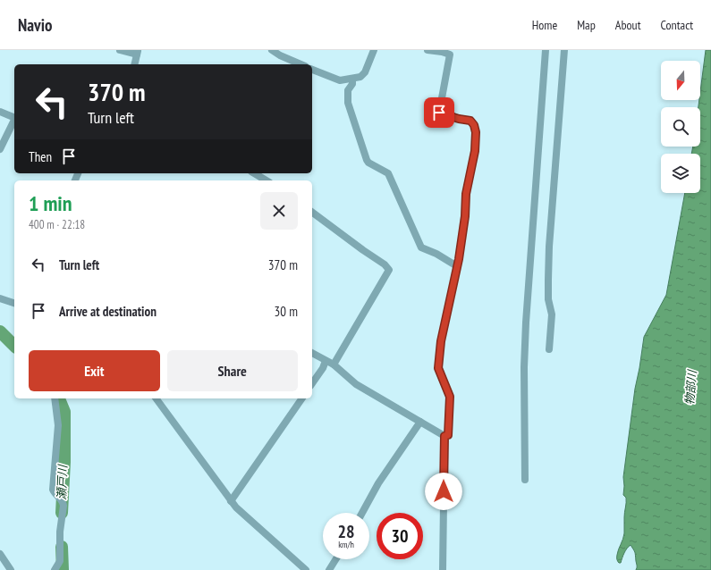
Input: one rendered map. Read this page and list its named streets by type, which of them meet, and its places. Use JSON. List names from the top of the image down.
{
  "water": ["物部川", "瀬戸川"],
  "north": "bottom",
  "page": {
    "header": "Navio",
    "nav": [
      "Home",
      "Map",
      "About",
      "Contact"
    ],
    "turn": ["370 m", "Turn left"],
    "then": "Then",
    "heading": ["1 min", "400 m · 22:18"],
    "list": [
      {
        "name": "Turn left",
        "value": "370 m"
      },
      {
        "name": "Arrive at destination",
        "value": "30 m"
      }
    ],
    "buttons": ["Exit", "Share"],
    "speed": "28 km/h",
    "limit": "30"
  }
}
